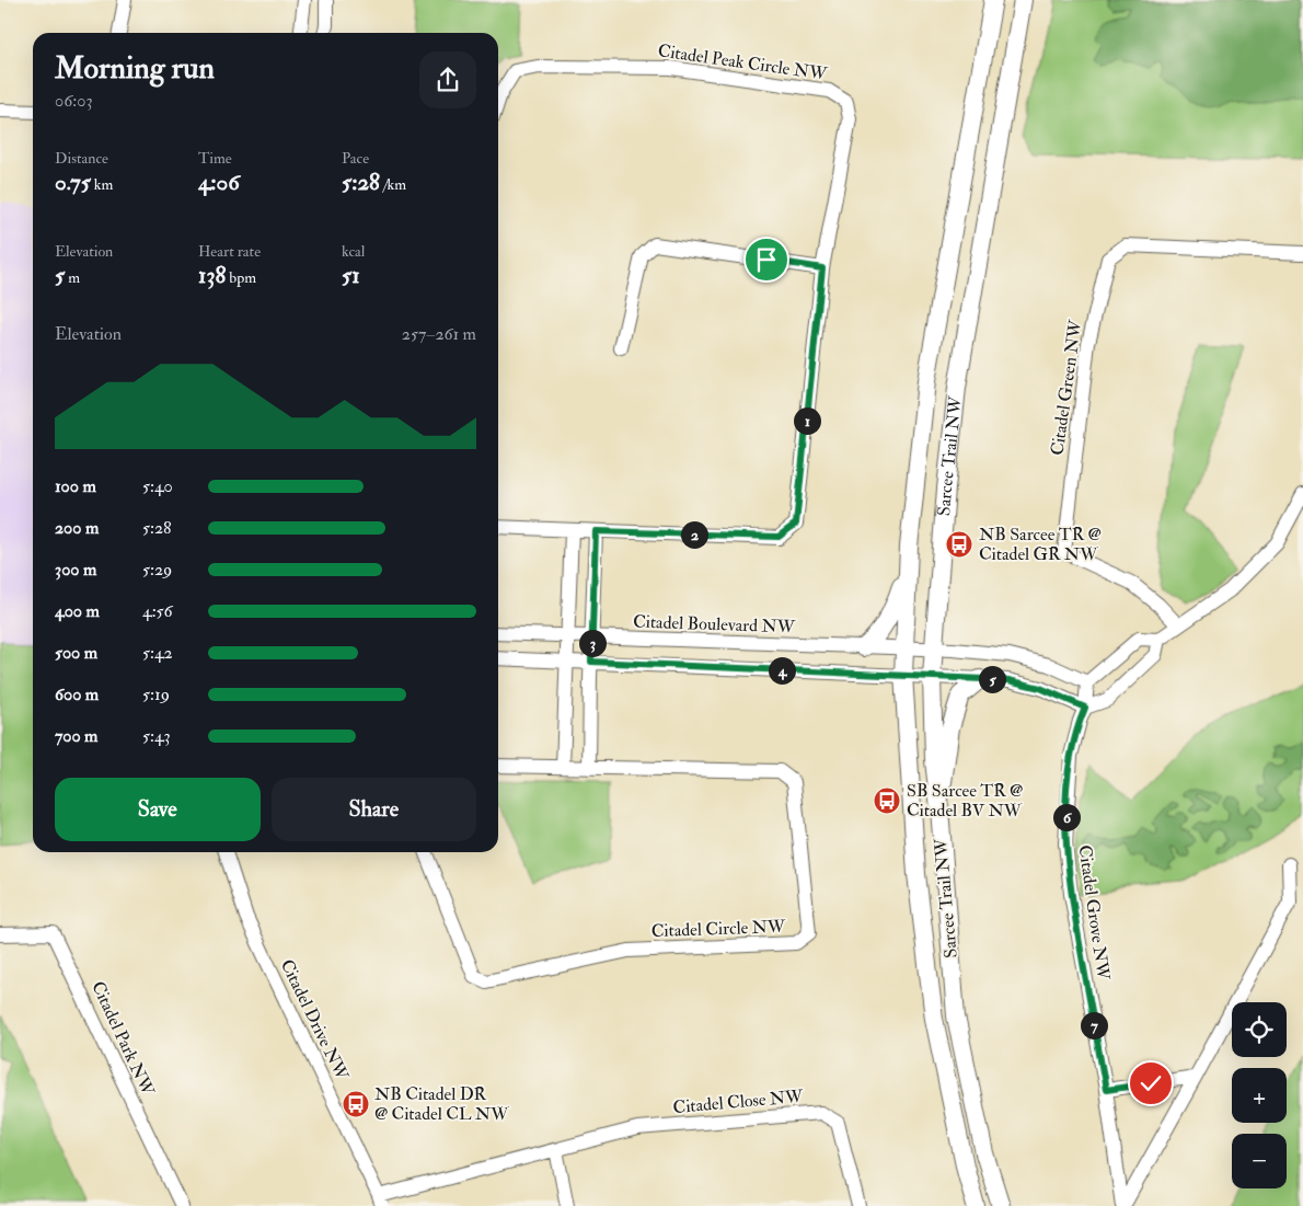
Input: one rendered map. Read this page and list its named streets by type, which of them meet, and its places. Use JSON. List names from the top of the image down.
{
  "streets": {
    "main road": ["Sarcee Trail NW"],
    "street": [
      "Citadel Peak Circle NW",
      "Citadel Green NW",
      "Citadel Boulevard NW",
      "Citadel Grove NW",
      "Citadel Circle NW",
      "Citadel Drive NW",
      "Citadel Park NW",
      "Citadel Close NW"
    ]
  },
  "crossings": [
    ["Sarcee Trail NW", "Citadel Boulevard NW"],
    ["Citadel Drive NW", "Citadel Close NW"]
  ],
  "places": {
    "bus stop": ["NB Sarcee TR @ Citadel GR NW", "SB Sarcee TR @ Citadel BV NW", "NB Citadel DR @ Citadel CL NW"]
  },
  "page": {
    "heading": ["Morning run", "06:03"],
    "stats": [
      ["Distance", "0.75 km"],
      ["Time", "4:06"],
      ["Pace", "5:28 /km"],
      ["Elevation", "5 m"],
      ["Heart rate", "138 bpm"],
      ["kcal", "51"]
    ],
    "chart": ["Elevation", "257–261 m"],
    "pins": [
      "1",
      "2",
      "3",
      "4",
      "5",
      "6",
      "7"
    ],
    "list": [
      {
        "name": "100 m",
        "note": "5:40"
      },
      {
        "name": "200 m",
        "note": "5:28"
      },
      {
        "name": "300 m",
        "note": "5:29"
      },
      {
        "name": "400 m",
        "note": "4:56"
      },
      {
        "name": "500 m",
        "note": "5:42"
      },
      {
        "name": "600 m",
        "note": "5:19"
      },
      {
        "name": "700 m",
        "note": "5:43"
      }
    ],
    "buttons": ["Save", "Share"],
    "map_buttons": ["+", "−"]
  }
}
